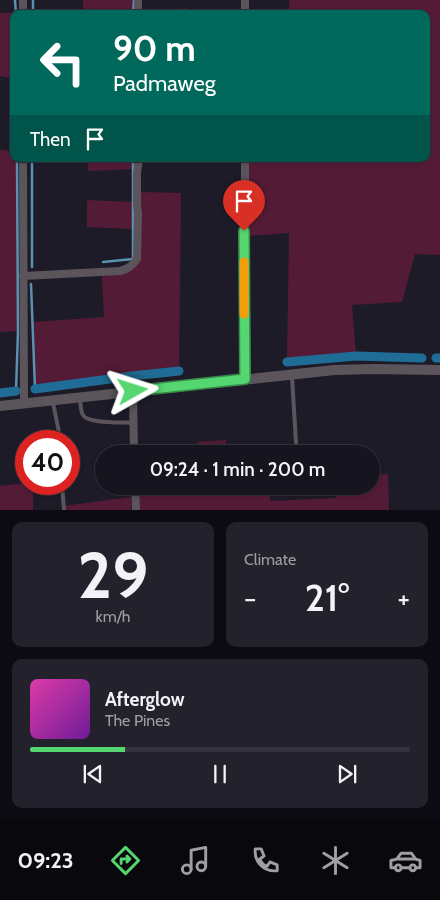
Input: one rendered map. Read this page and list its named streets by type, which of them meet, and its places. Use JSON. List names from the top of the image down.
{
  "page": {
    "turn": ["90 m", "Padmaweg"],
    "then": "Then",
    "limit": "40",
    "trip": "09:24 · 1 min · 200 m",
    "tile": [
      ["29", "km/h"],
      "Climate"
    ],
    "heat": ["−", "21°", "+"],
    "song": ["Afterglow", "The Pines"],
    "tabs": "09:23"
  }
}
